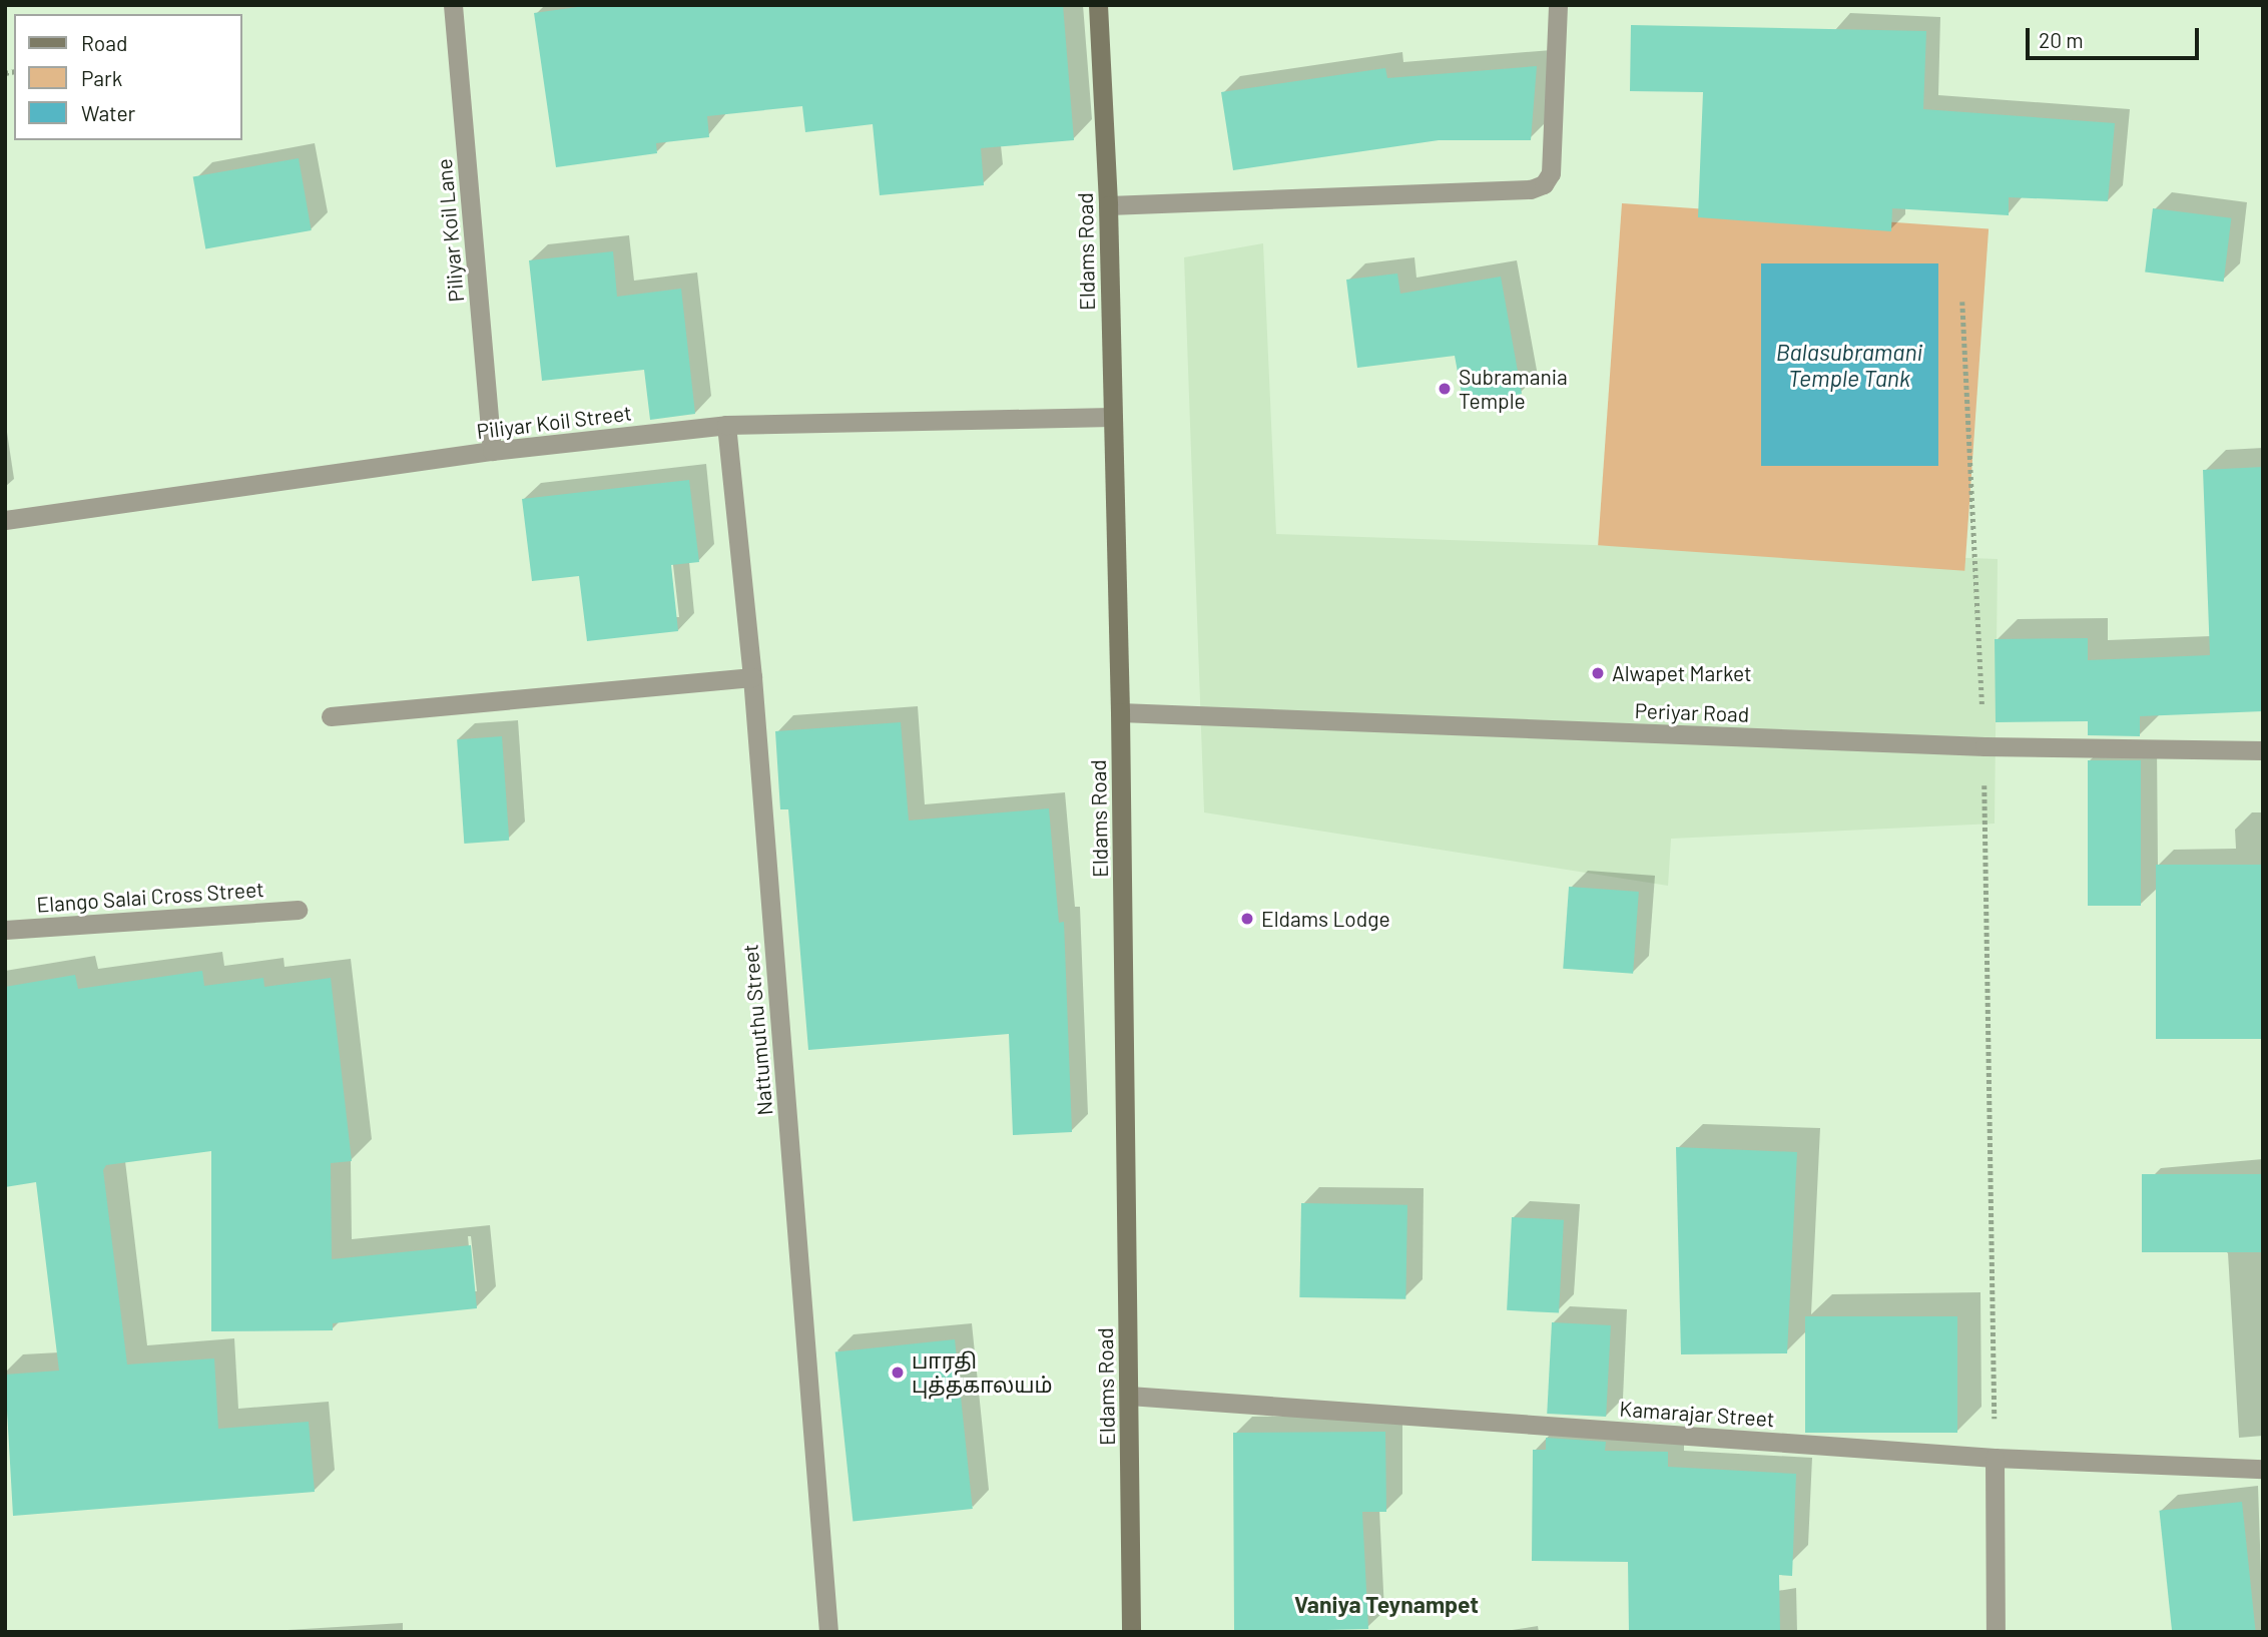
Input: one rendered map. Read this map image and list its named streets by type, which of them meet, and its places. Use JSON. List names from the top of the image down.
{
  "streets": {
    "main road": ["Eldams Road"],
    "street": [
      "Piliyar Koil Lane",
      "Piliyar Koil Street",
      "Periyar Road",
      "Elango Salai Cross Street",
      "Nattumuthu Street",
      "Kamarajar Street"
    ]
  },
  "crossings": [
    ["Piliyar Koil Lane", "Piliyar Koil Street"],
    ["Eldams Road", "Piliyar Koil Street"],
    ["Eldams Road", "Periyar Road"],
    ["Eldams Road", "Kamarajar Street"],
    ["Piliyar Koil Street", "Nattumuthu Street"]
  ],
  "districts": ["Vaniya Teynampet"],
  "water": ["Balasubramani Temple Tank"],
  "places": [
    "Subramania Temple",
    "Alwapet Market",
    "Eldams Lodge",
    "பாரதி புத்தகாலயம்"
  ],
  "legend": ["Road", "Park", "Water"],
  "scale_bar": "20 m"
}
